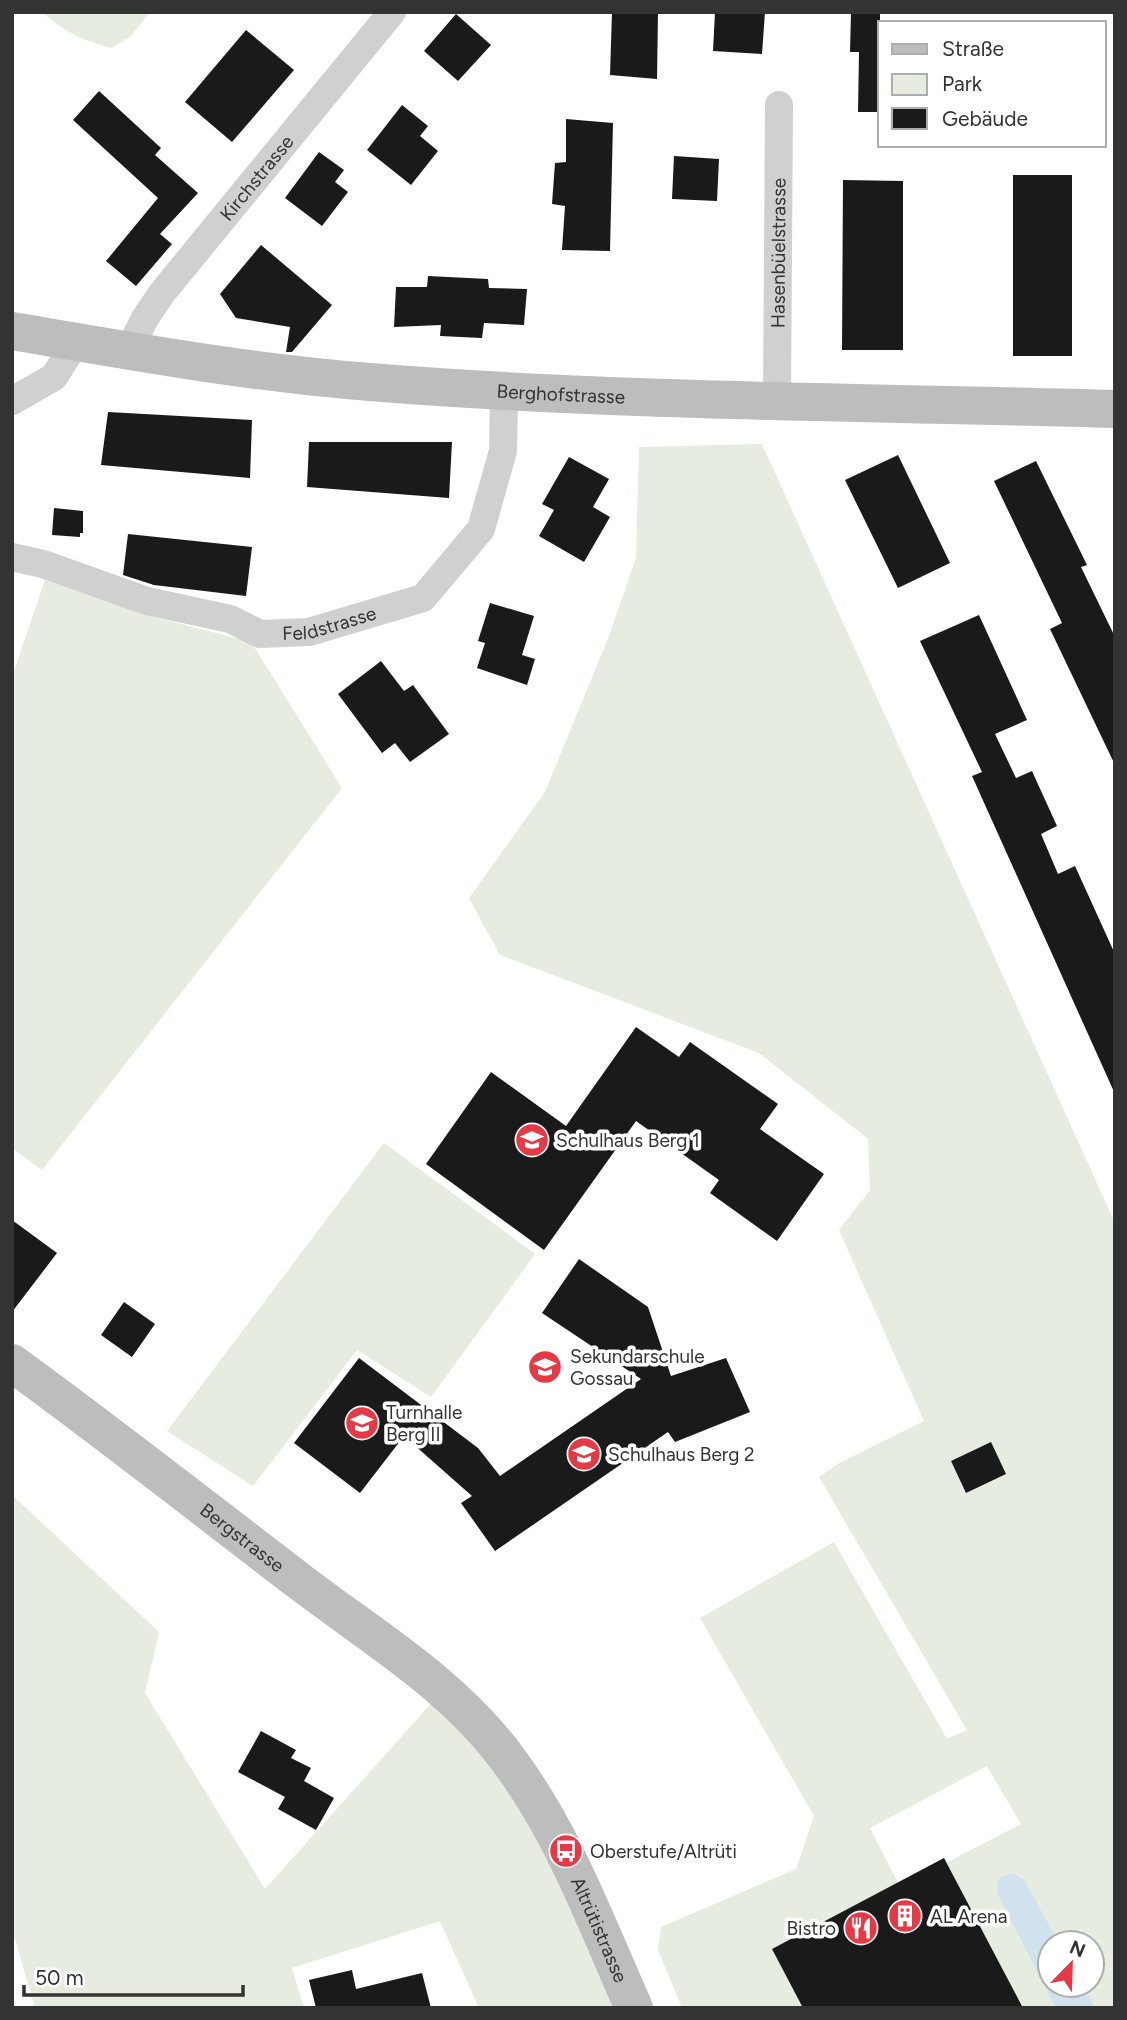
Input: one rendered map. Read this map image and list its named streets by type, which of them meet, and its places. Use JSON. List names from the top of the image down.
{
  "streets": {
    "street": [
      "Kirchstrasse",
      "Hasenbüelstrasse",
      "Berghofstrasse",
      "Feldstrasse",
      "Bergstrasse",
      "Altrütistrasse"
    ]
  },
  "crossings": [
    ["Kirchstrasse", "Berghofstrasse"],
    ["Hasenbüelstrasse", "Berghofstrasse"],
    ["Berghofstrasse", "Feldstrasse"],
    ["Bergstrasse", "Altrütistrasse"]
  ],
  "places": {
    "school or university": [
      "Schulhaus Berg 1",
      "Sekundarschule Gossau",
      "Turnhalle Berg II",
      "Schulhaus Berg 2"
    ],
    "bus stop": ["Oberstufe/Altrüti"],
    "building": ["AL Arena"],
    "restaurant": ["Bistro"]
  },
  "legend": ["Straße", "Park", "Gebäude"],
  "scale_bar": "50 m",
  "north": "top right"
}
